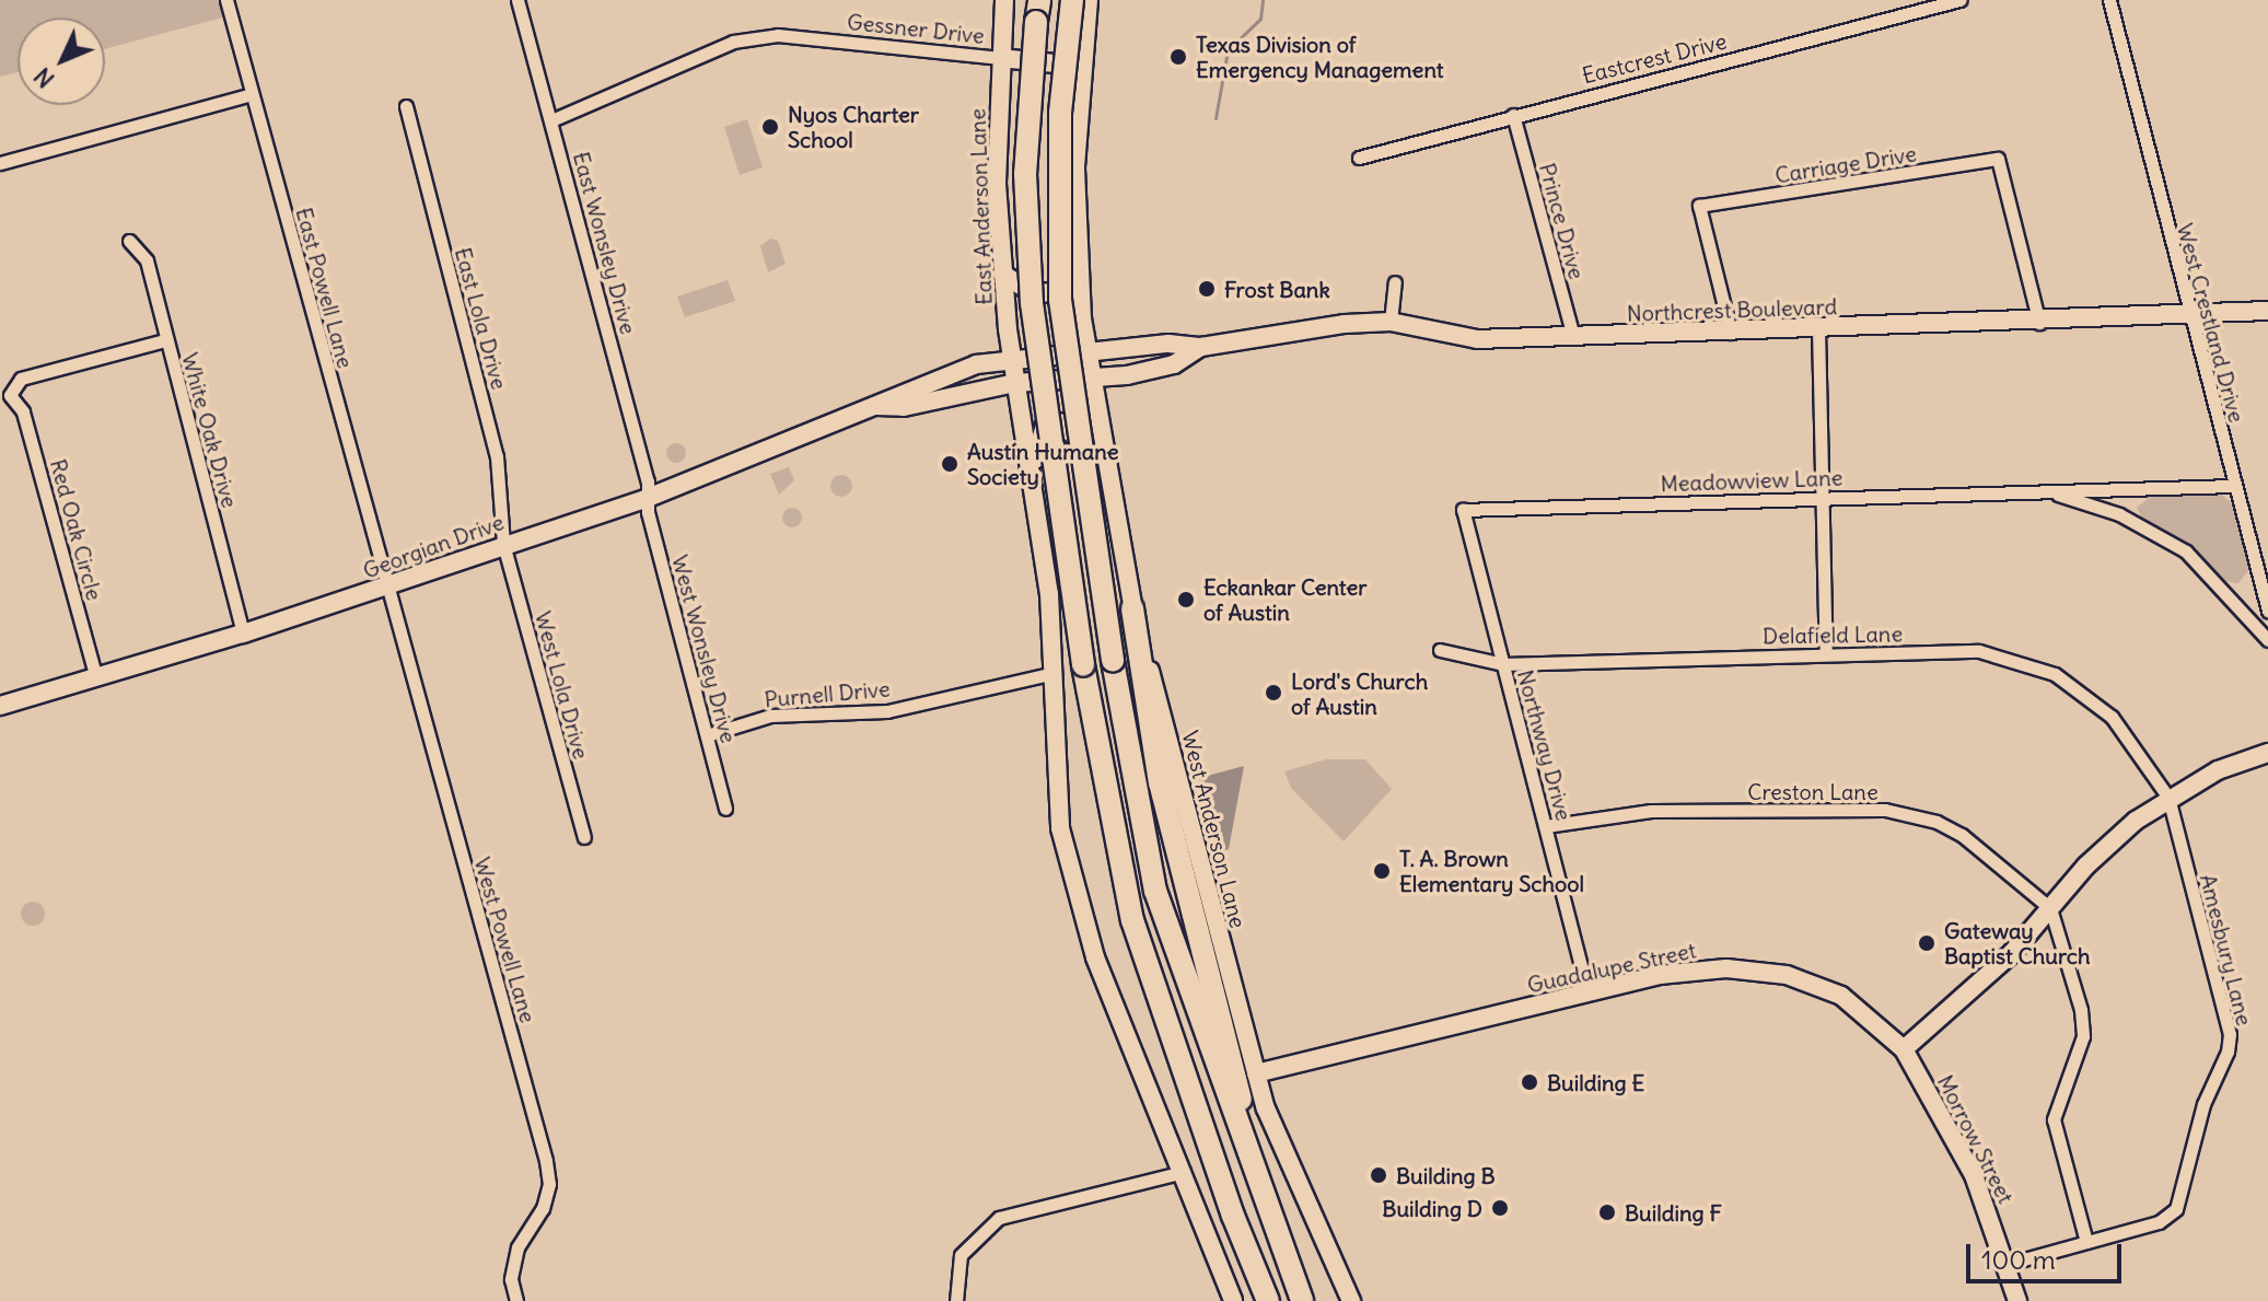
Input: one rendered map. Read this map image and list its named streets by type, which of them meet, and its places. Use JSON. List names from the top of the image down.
{
  "streets": {
    "street": [
      "Gessner Drive",
      "Eastcrest Drive",
      "Carriage Drive",
      "East Anderson Lane",
      "Prince Drive",
      "East Wonsley Drive",
      "East Powell Lane",
      "Northcrest Boulevard",
      "East Lola Drive",
      "West Crestland Drive",
      "White Oak Drive",
      "Meadowview Lane",
      "Red Oak Circle",
      "Georgian Drive",
      "Delafield Lane",
      "West Wonsley Drive",
      "West Lola Drive",
      "Purnell Drive",
      "Northway Drive",
      "Creston Lane",
      "West Anderson Lane",
      "West Powell Lane",
      "Amesbury Lane",
      "Guadalupe Street",
      "Morrow Street"
    ]
  },
  "crossings": [
    ["Gessner Drive", "East Anderson Lane"],
    ["Gessner Drive", "East Wonsley Drive"],
    ["Eastcrest Drive", "Prince Drive"],
    ["Carriage Drive", "Northcrest Boulevard"],
    ["East Anderson Lane", "Georgian Drive"],
    ["Prince Drive", "Northcrest Boulevard"],
    ["East Wonsley Drive", "Georgian Drive"],
    ["East Wonsley Drive", "West Wonsley Drive"],
    ["East Powell Lane", "Georgian Drive"],
    ["East Powell Lane", "West Powell Lane"],
    ["Northcrest Boulevard", "West Crestland Drive"],
    ["Northcrest Boulevard", "Georgian Drive"],
    ["Northcrest Boulevard", "West Anderson Lane"],
    ["East Lola Drive", "Georgian Drive"],
    ["East Lola Drive", "West Lola Drive"],
    ["West Crestland Drive", "Meadowview Lane"],
    ["White Oak Drive", "Red Oak Circle"],
    ["White Oak Drive", "Georgian Drive"],
    ["Meadowview Lane", "Northway Drive"],
    ["Red Oak Circle", "Georgian Drive"],
    ["Georgian Drive", "West Wonsley Drive"],
    ["Georgian Drive", "West Lola Drive"],
    ["Georgian Drive", "West Anderson Lane"],
    ["Georgian Drive", "West Powell Lane"],
    ["Delafield Lane", "Northway Drive"],
    ["Delafield Lane", "Amesbury Lane"],
    ["West Wonsley Drive", "Purnell Drive"],
    ["Northway Drive", "Creston Lane"],
    ["Northway Drive", "Guadalupe Street"],
    ["West Anderson Lane", "Guadalupe Street"],
    ["Guadalupe Street", "Morrow Street"]
  ],
  "places": [
    "Texas Division of Emergency Management",
    "Nyos Charter School",
    "Frost Bank",
    "Austin Humane Society",
    "Eckankar Center of Austin",
    "Lord's Church of Austin",
    "T. A. Brown Elementary School",
    "Gateway Baptist Church",
    "Building E",
    "Building B",
    "Building D",
    "Building F"
  ],
  "scale_bar": "100 m",
  "north": "bottom left"
}
